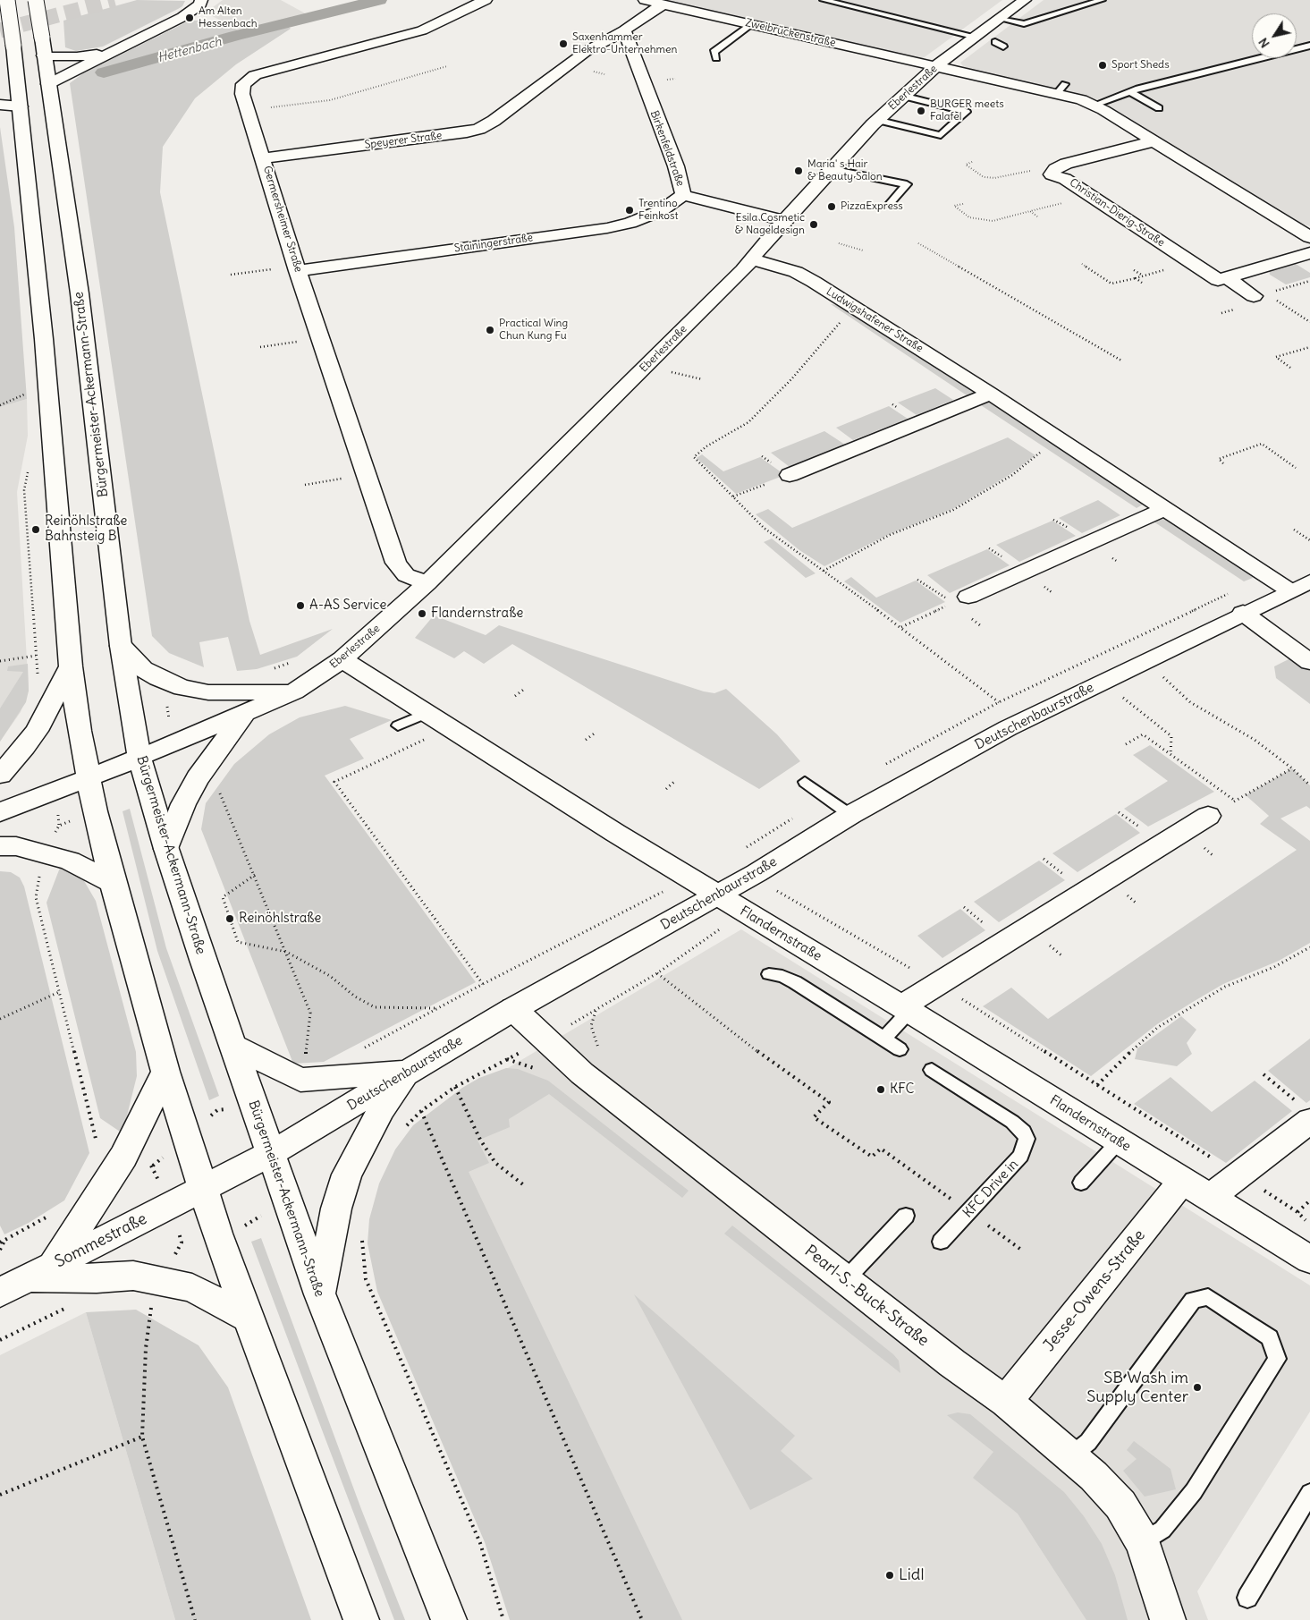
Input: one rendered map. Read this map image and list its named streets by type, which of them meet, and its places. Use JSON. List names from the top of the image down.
{
  "streets": {
    "street": [
      "Zweibrückenstraße",
      "Eberlestraße",
      "Speyerer Straße",
      "Birkenfeldstraße",
      "Christian-Dierig-Straße",
      "Germersheimer Straße",
      "Stainingerstraße",
      "Ludwigshafener Straße",
      "Bürgermeister-Ackermann-Straße",
      "Deutschenbaurstraße",
      "Flandernstraße",
      "Sommestraße",
      "Jesse-Owens-Straße",
      "Pearl-S.-Buck-Straße"
    ],
    "lane": ["KFC Drive in"]
  },
  "crossings": [
    ["Zweibrückenstraße", "Eberlestraße"],
    ["Eberlestraße", "Birkenfeldstraße"],
    ["Eberlestraße", "Germersheimer Straße"],
    ["Eberlestraße", "Ludwigshafener Straße"],
    ["Eberlestraße", "Bürgermeister-Ackermann-Straße"],
    ["Eberlestraße", "Flandernstraße"],
    ["Speyerer Straße", "Birkenfeldstraße"],
    ["Speyerer Straße", "Germersheimer Straße"],
    ["Birkenfeldstraße", "Stainingerstraße"],
    ["Germersheimer Straße", "Stainingerstraße"],
    ["Ludwigshafener Straße", "Deutschenbaurstraße"],
    ["Bürgermeister-Ackermann-Straße", "Deutschenbaurstraße"],
    ["Deutschenbaurstraße", "Flandernstraße"],
    ["Deutschenbaurstraße", "Sommestraße"],
    ["Deutschenbaurstraße", "Pearl-S.-Buck-Straße"],
    ["Flandernstraße", "Jesse-Owens-Straße"],
    ["Jesse-Owens-Straße", "Pearl-S.-Buck-Straße"]
  ],
  "water": ["Hettenbach"],
  "places": [
    "Am Alten Hessenbach",
    "Saxenhammer Elektro-Unternehmen",
    "Sport Sheds",
    "BURGER meets Falafel",
    "Maria' s Hair & Beauty Salon",
    "PizzaExpress",
    "Trentino Feinkost",
    "Esila Cosmetic & Nageldesign",
    "Practical Wing Chun Kung Fu",
    "Reinöhlstraße Bahnsteig B",
    "A-AS Service",
    "Flandernstraße",
    "Reinöhlstraße",
    "KFC",
    "SB Wash im Supply Center",
    "Lidl"
  ],
  "north": "bottom left"
}
